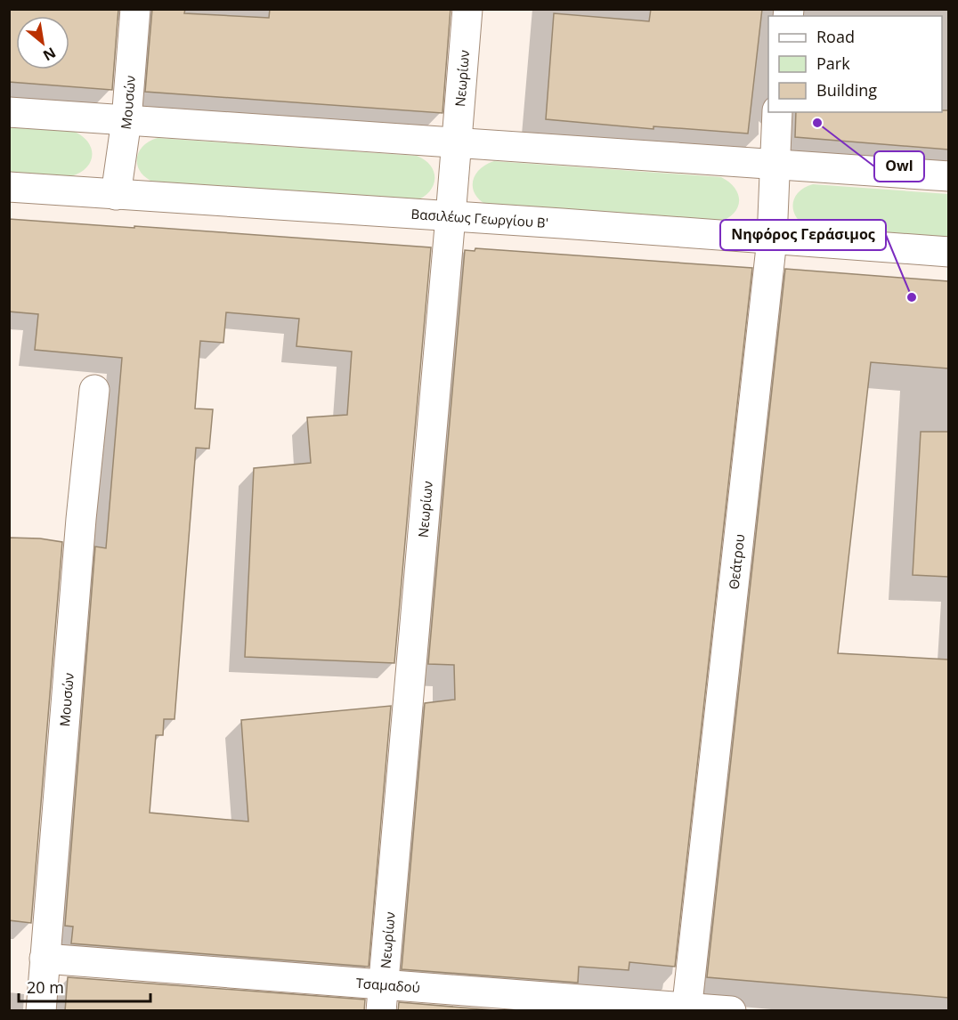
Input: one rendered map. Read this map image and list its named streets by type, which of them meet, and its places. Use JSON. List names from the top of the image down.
{
  "streets": {
    "street": [
      "Νεωρίων",
      "Μουσών",
      "Βασιλέως Γεωργίου Β'",
      "Θεάτρου",
      "Τσαμαδού"
    ]
  },
  "crossings": [
    ["Νεωρίων", "Βασιλέως Γεωργίου Β'"],
    ["Νεωρίων", "Τσαμαδού"],
    ["Μουσών", "Βασιλέως Γεωργίου Β'"],
    ["Μουσών", "Τσαμαδού"],
    ["Βασιλέως Γεωργίου Β'", "Θεάτρου"],
    ["Θεάτρου", "Τσαμαδού"]
  ],
  "places": ["Owl", "Νηφόρος Γεράσιμος"],
  "legend": ["Road", "Park", "Building"],
  "scale_bar": "20 m",
  "north": "bottom right"
}
